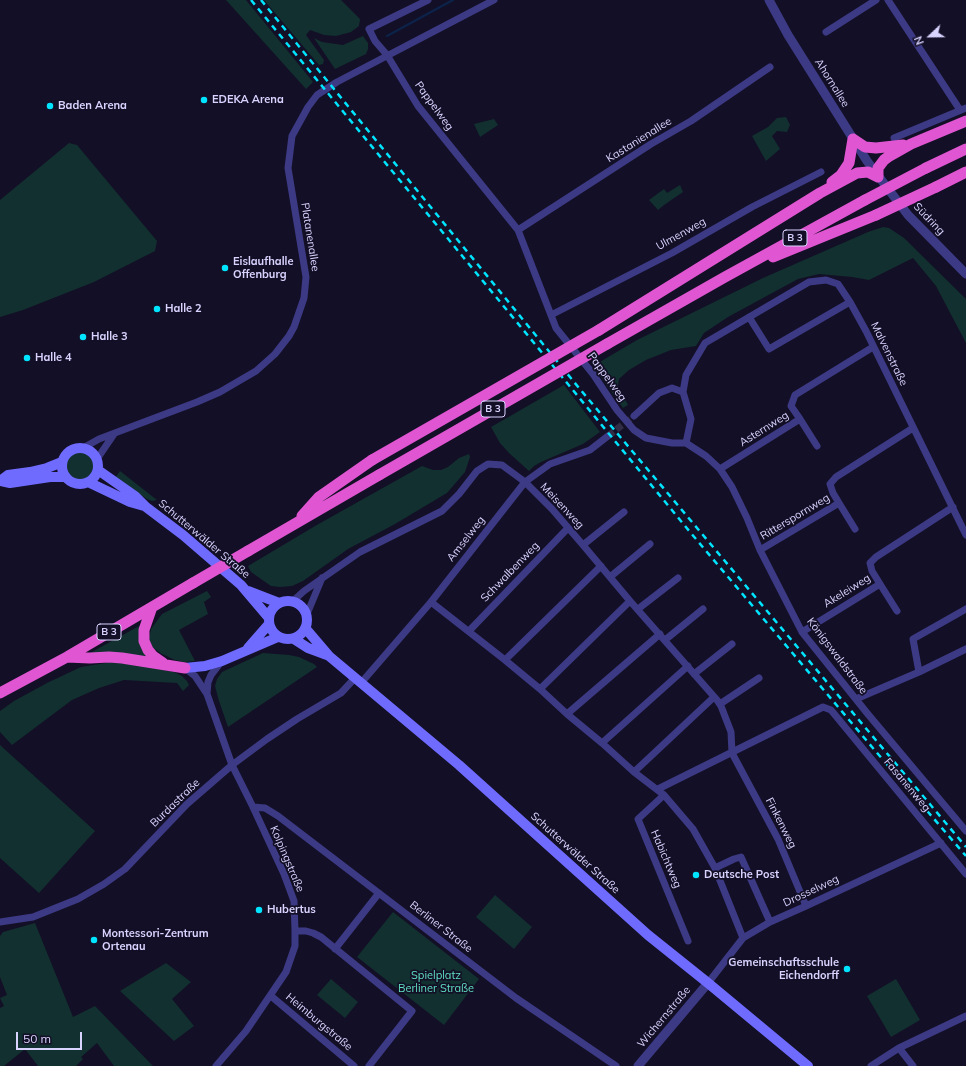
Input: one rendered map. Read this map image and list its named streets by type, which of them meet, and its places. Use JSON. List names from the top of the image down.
{
  "streets": {
    "highway": ["B 3"],
    "main road": ["Schutterwälder Straße"],
    "street": [
      "Ahornallee",
      "Pappelweg",
      "Kastanienallee",
      "Südring",
      "Ulmenweg",
      "Platanenallee",
      "Malvenstraße",
      "Asternweg",
      "Meisenweg",
      "Ritterspornweg",
      "Amselweg",
      "Schwalbenweg",
      "Akeleiweg",
      "Königswaldstraße",
      "Fasanenweg",
      "Burdastraße",
      "Finkenweg",
      "Kolpingstraße",
      "Habichtweg",
      "Drosselweg",
      "Berliner Straße",
      "Wichernstraße",
      "Heimburgstraße"
    ]
  },
  "crossings": [
    ["Ahornallee", "Südring"],
    ["Pappelweg", "Kastanienallee"],
    ["Pappelweg", "Ulmenweg"],
    ["Pappelweg", "Platanenallee"],
    ["Pappelweg", "Königswaldstraße"],
    ["Platanenallee", "Schutterwälder Straße"],
    ["Malvenstraße", "Asternweg"],
    ["Malvenstraße", "Ritterspornweg"],
    ["Malvenstraße", "Akeleiweg"],
    ["Asternweg", "Königswaldstraße"],
    ["Meisenweg", "Amselweg"],
    ["Meisenweg", "Schwalbenweg"],
    ["Meisenweg", "Fasanenweg"],
    ["Meisenweg", "Finkenweg"],
    ["Ritterspornweg", "Königswaldstraße"],
    ["Schutterwälder Straße", "Amselweg"],
    ["Schutterwälder Straße", "Burdastraße"],
    ["Schutterwälder Straße", "Drosselweg"],
    ["Schutterwälder Straße", "Wichernstraße"],
    ["Amselweg", "Burdastraße"],
    ["Akeleiweg", "Königswaldstraße"],
    ["Fasanenweg", "Finkenweg"],
    ["Fasanenweg", "Drosselweg"],
    ["Burdastraße", "Kolpingstraße"],
    ["Finkenweg", "Drosselweg"],
    ["Kolpingstraße", "Berliner Straße"],
    ["Kolpingstraße", "Heimburgstraße"],
    ["Drosselweg", "Wichernstraße"]
  ],
  "parks": ["Spielplatz Berliner Straße"],
  "places": [
    "EDEKA Arena",
    "Baden Arena",
    "Eislaufhalle Offenburg",
    "Halle 2",
    "Halle 3",
    "Halle 4",
    "Deutsche Post",
    "Hubertus",
    "Montessori-Zentrum Ortenau",
    "Gemeinschaftsschule Eichendorff"
  ],
  "scale_bar": "50 m",
  "north": "left"
}
